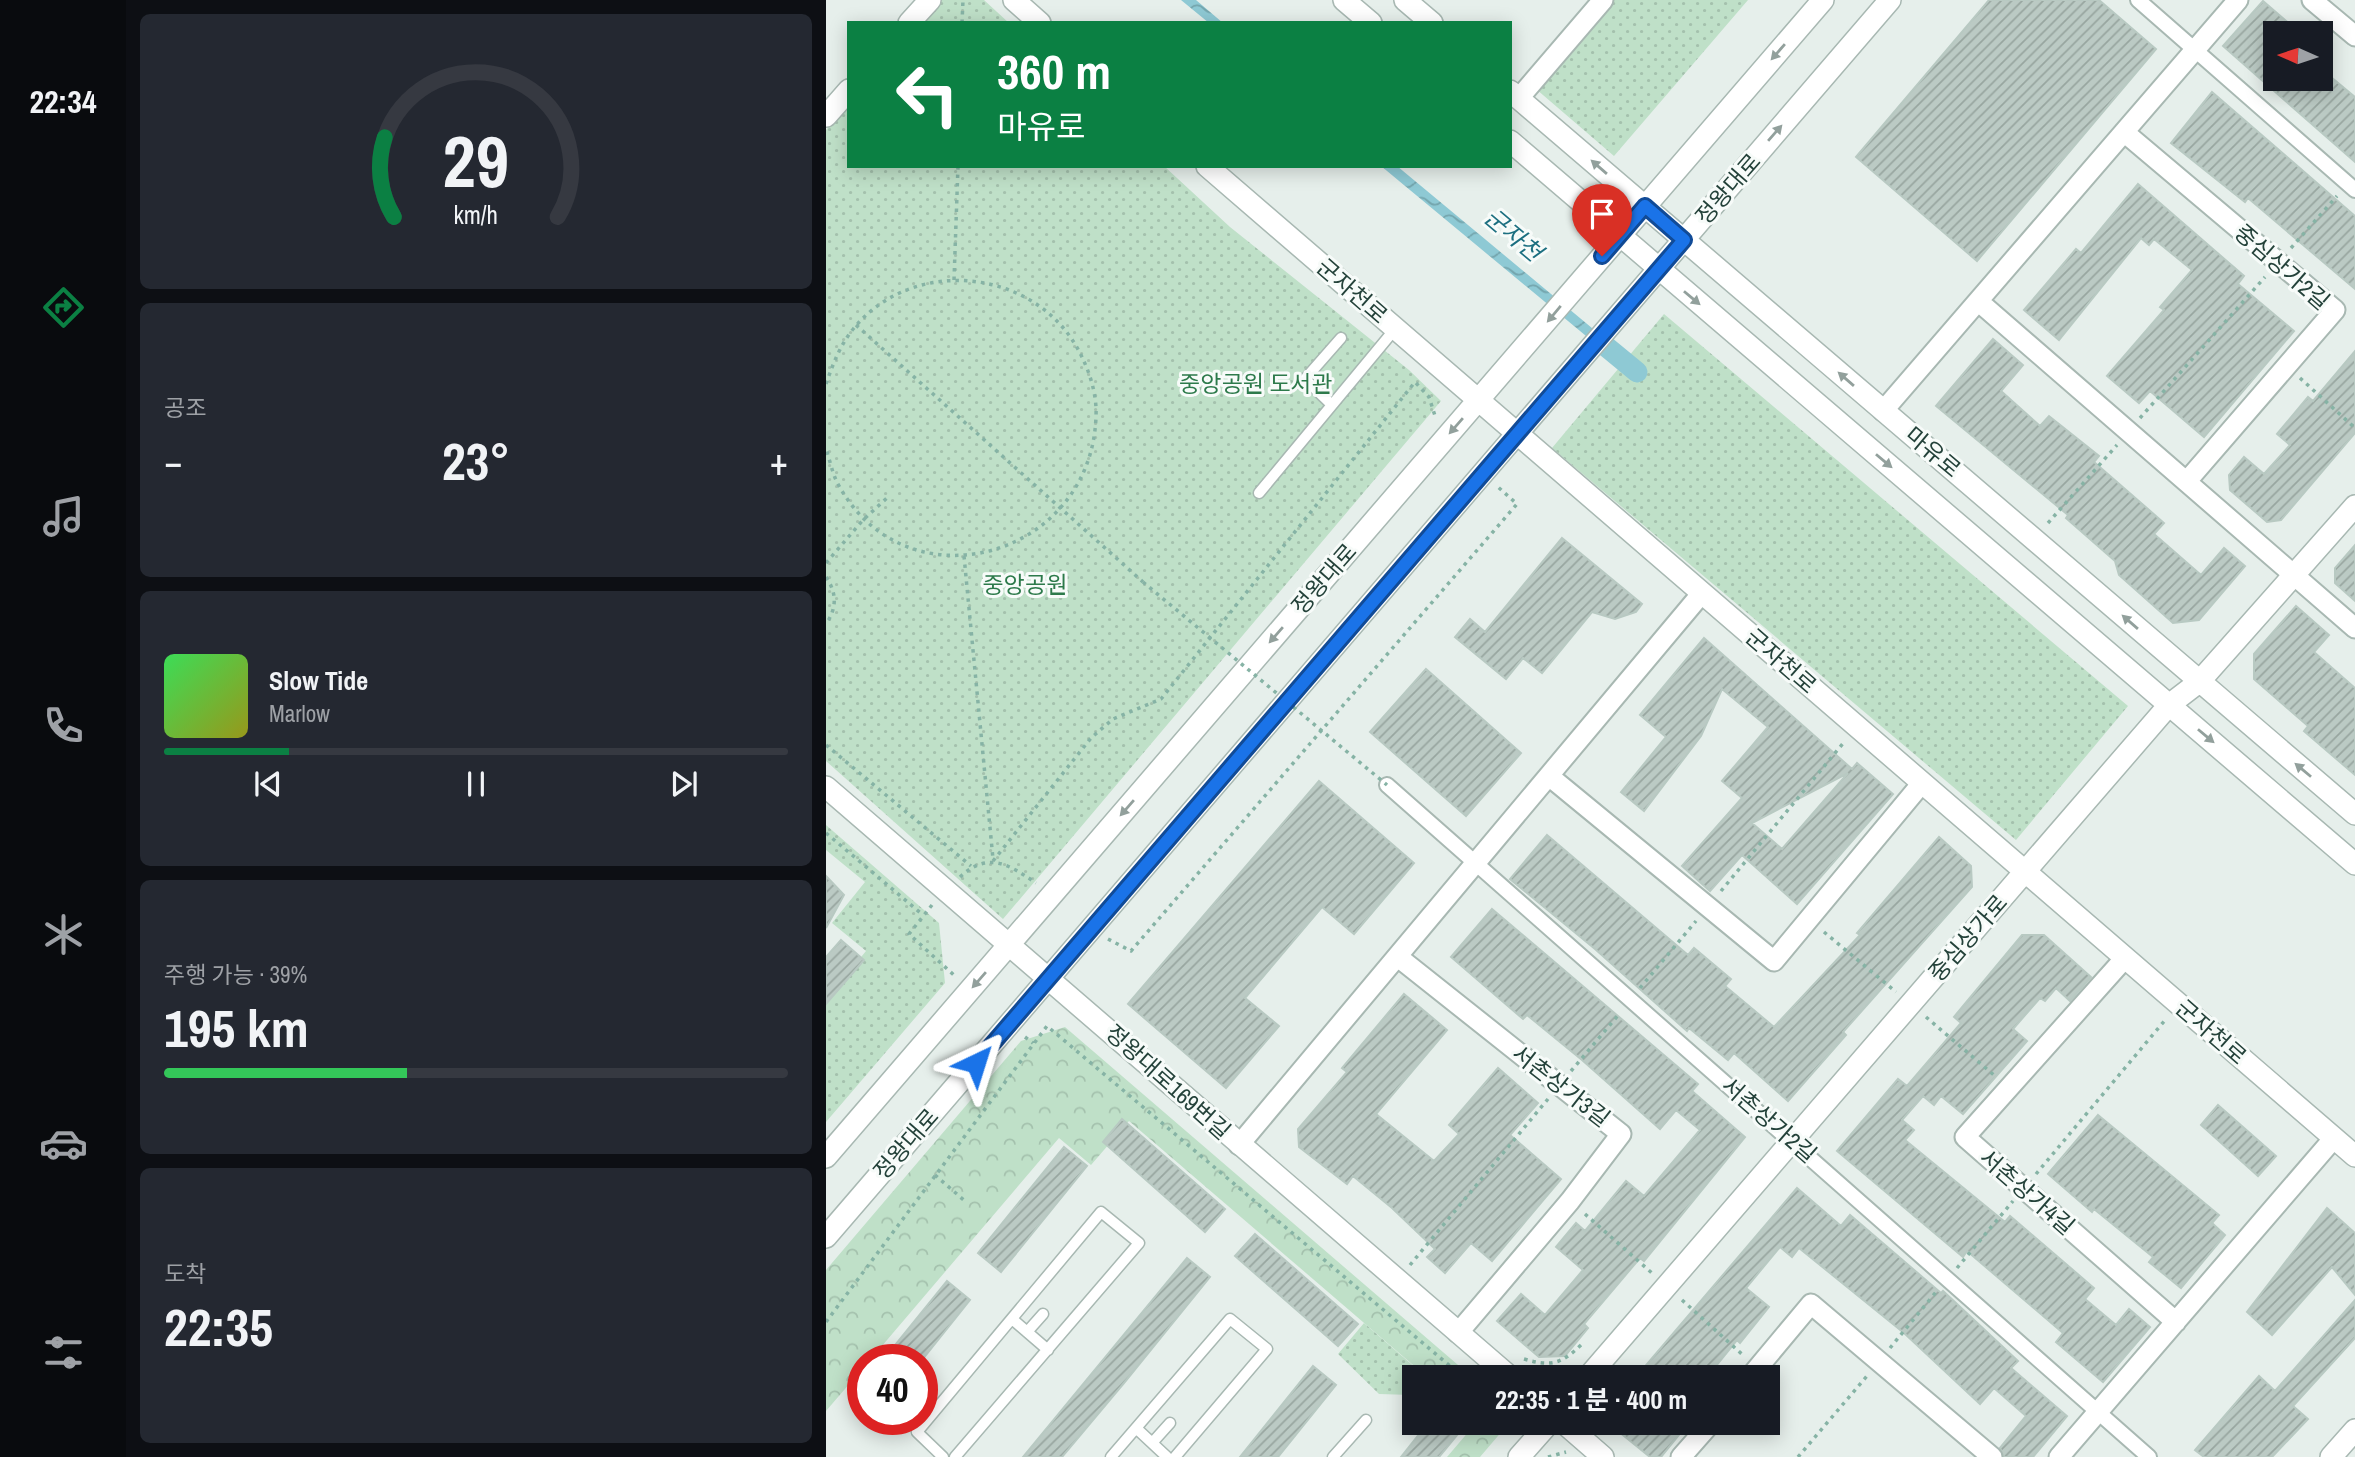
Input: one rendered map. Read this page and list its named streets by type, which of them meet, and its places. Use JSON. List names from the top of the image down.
{
  "streets": {
    "street": [
      "정왕대로",
      "중심상가2길",
      "군자천로",
      "마유로",
      "중심상가로",
      "정왕대로169번길",
      "서촌상가3길",
      "서촌상가2길",
      "서촌상가4길"
    ]
  },
  "crossings": [
    ["정왕대로", "군자천로"],
    ["정왕대로", "마유로"],
    ["정왕대로", "정왕대로169번길"],
    ["군자천로", "중심상가로"],
    ["군자천로", "서촌상가4길"],
    ["마유로", "중심상가로"],
    ["중심상가로", "서촌상가2길"],
    ["정왕대로169번길", "서촌상가3길"]
  ],
  "water": ["군자천"],
  "parks": ["중앙공원 도서관", "중앙공원"],
  "north": "left",
  "page": {
    "tabs": "22:34",
    "turn": ["360 m", "마유로"],
    "tile": [
      "공조",
      ["주행 가능 · 39%", "195 km"],
      ["도착", "22:35"]
    ],
    "heat": ["−", "23°", "+"],
    "song": ["Slow Tide", "Marlow"],
    "limit": "40",
    "trip": "22:35 · 1 분 · 400 m",
    "gauge": ["29", "km/h"]
  }
}
